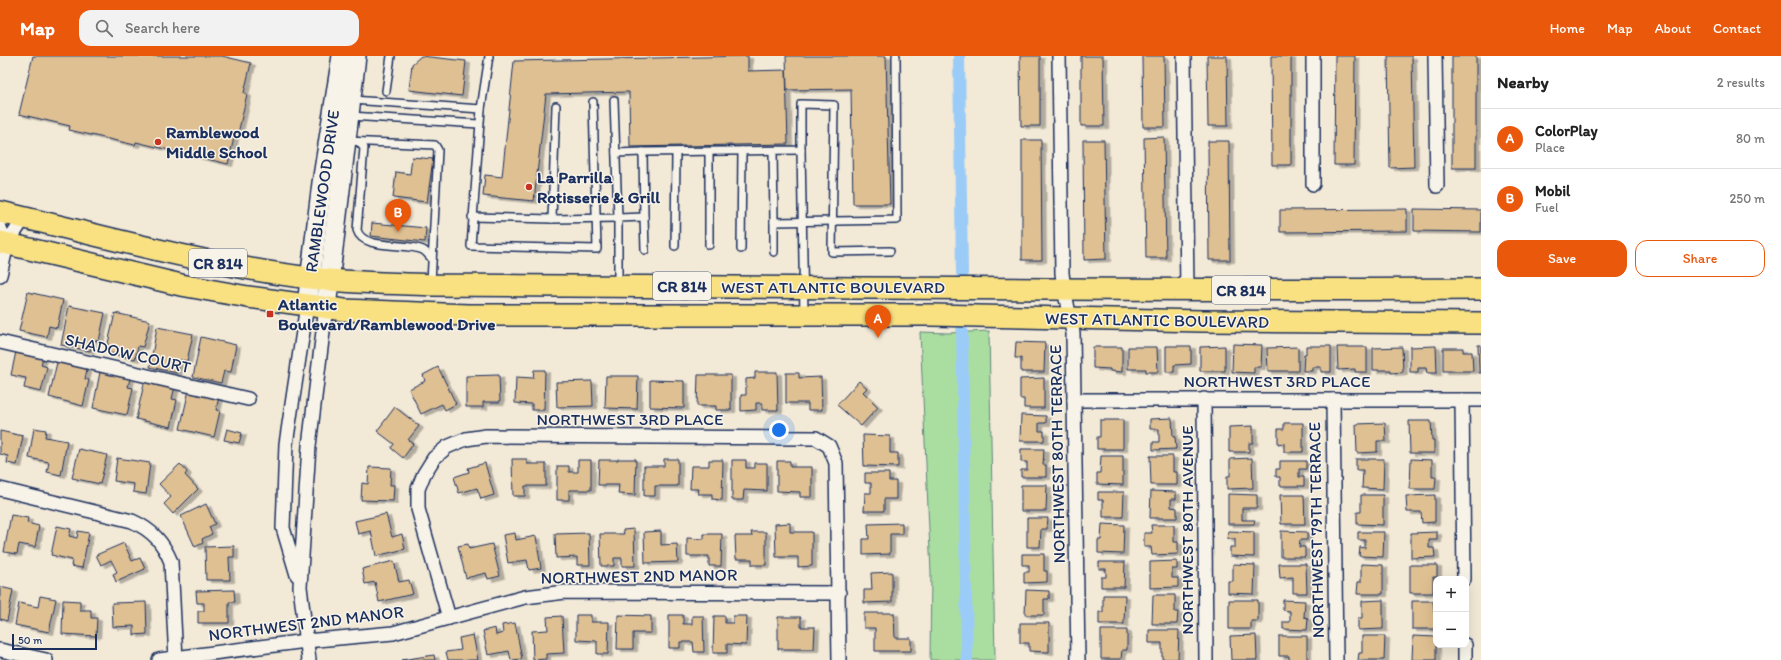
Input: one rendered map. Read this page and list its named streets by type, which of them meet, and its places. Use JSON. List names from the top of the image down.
{
  "streets": {
    "main road": ["CR 814", "WEST ATLANTIC BOULEVARD"],
    "street": [
      "RAMBLEWOOD DRIVE",
      "SHADOW COURT",
      "NORTHWEST 3RD PLACE",
      "NORTHWEST 80TH TERRACE",
      "NORTHWEST 80TH AVENUE",
      "NORTHWEST 79TH TERRACE",
      "NORTHWEST 2ND MANOR"
    ]
  },
  "crossings": [
    ["RAMBLEWOOD DRIVE", "WEST ATLANTIC BOULEVARD"],
    ["RAMBLEWOOD DRIVE", "NORTHWEST 2ND MANOR"],
    ["WEST ATLANTIC BOULEVARD", "NORTHWEST 80TH TERRACE"],
    ["NORTHWEST 3RD PLACE", "NORTHWEST 80TH TERRACE"],
    ["NORTHWEST 3RD PLACE", "NORTHWEST 80TH AVENUE"],
    ["NORTHWEST 3RD PLACE", "NORTHWEST 79TH TERRACE"],
    ["NORTHWEST 3RD PLACE", "NORTHWEST 2ND MANOR"]
  ],
  "places": {
    "other": ["Ramblewood Middle School", "La Parrilla Rotisserie & Grill"],
    "transit": ["Atlantic Boulevard/Ramblewood Drive"]
  },
  "scale_bar": "50 m",
  "page": {
    "header": "Map",
    "search": "Search here",
    "nav": [
      "Home",
      "Map",
      "About",
      "Contact"
    ],
    "heading": ["Nearby", "2 results"],
    "list": [
      {
        "mark": "A",
        "name": "ColorPlay",
        "note": "Place",
        "value": "80 m"
      },
      {
        "mark": "B",
        "name": "Mobil",
        "note": "Fuel",
        "value": "250 m"
      }
    ],
    "pins": ["B", "A"],
    "buttons": ["Save", "Share"],
    "map_buttons": ["+", "−"],
    "scale": "50 m"
  }
}
